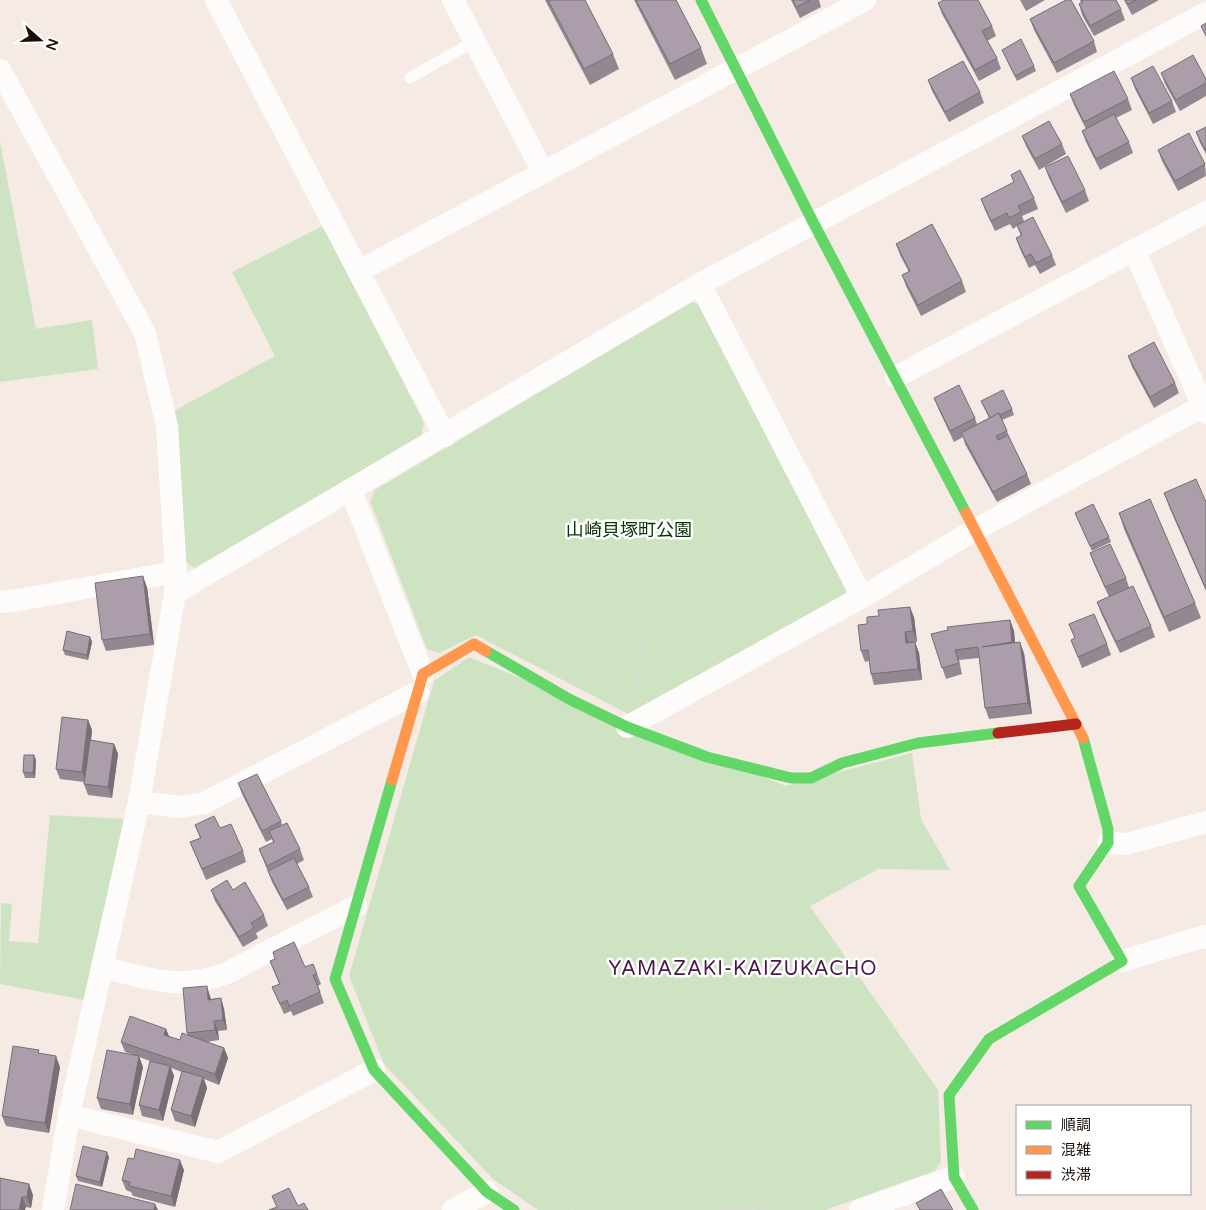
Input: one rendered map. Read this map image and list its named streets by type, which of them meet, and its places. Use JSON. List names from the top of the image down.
{
  "districts": ["YAMAZAKI-KAIZUKACHO"],
  "parks": ["山崎貝塚町公園"],
  "legend": ["順調", "混雑", "渋滞"],
  "north": "right"
}
